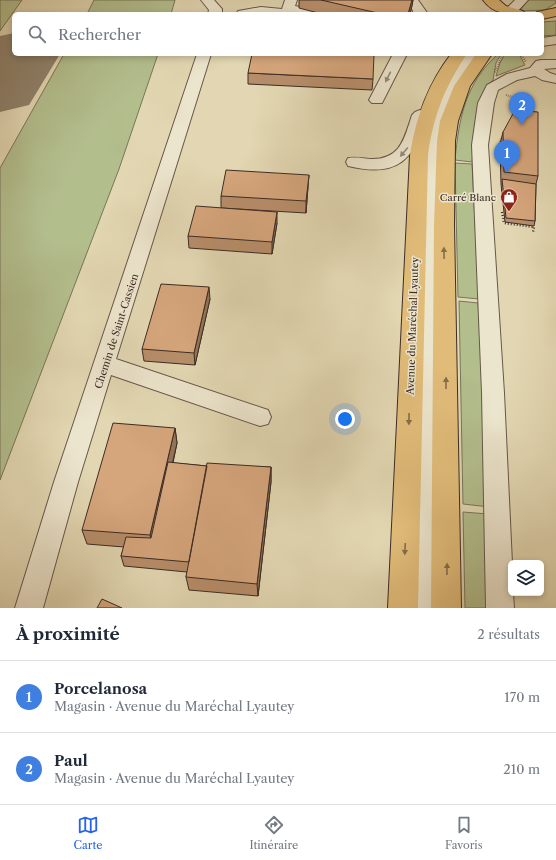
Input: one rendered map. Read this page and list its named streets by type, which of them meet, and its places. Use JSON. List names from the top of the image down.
{
  "streets": {
    "main road": ["Avenue du Maréchal Lyautey"],
    "street": ["Chemin de Saint-Cassien"]
  },
  "places": {
    "shop": ["Carré Blanc"]
  },
  "page": {
    "search": "Rechercher",
    "pins": ["2", "1"],
    "heading": ["À proximité", "2 résultats"],
    "list": [
      {
        "mark": "1",
        "name": "Porcelanosa",
        "note": "Magasin · Avenue du Maréchal Lyautey",
        "value": "170 m"
      },
      {
        "mark": "2",
        "name": "Paul",
        "note": "Magasin · Avenue du Maréchal Lyautey",
        "value": "210 m"
      }
    ],
    "nav": ["Carte", "Itinéraire", "Favoris"]
  }
}
